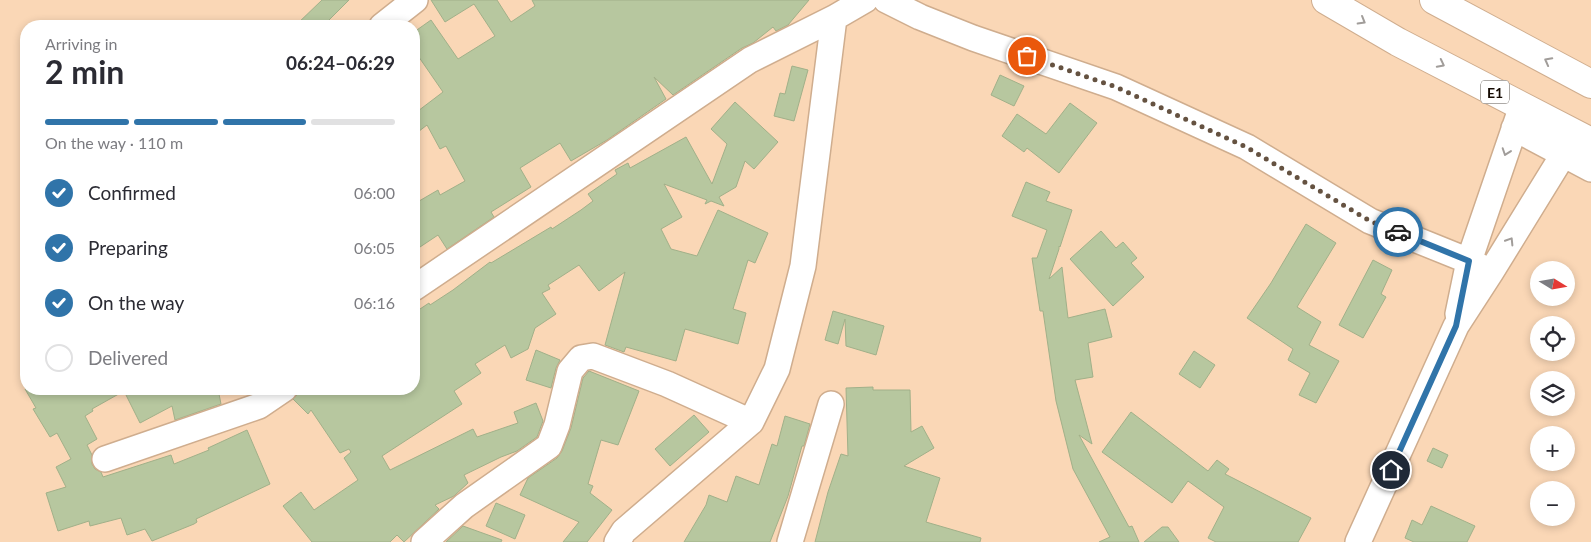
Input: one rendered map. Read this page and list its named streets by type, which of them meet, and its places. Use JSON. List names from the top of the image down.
{
  "streets": {
    "highway": ["E1"]
  },
  "north": "right",
  "page": {
    "heading": ["2 min", "Arriving in", "06:24–06:29"],
    "bar": "On the way · 110 m",
    "list": [
      ["Confirmed", "06:00"],
      ["Preparing", "06:05"],
      ["On the way", "06:16"],
      "Delivered"
    ],
    "map_buttons": ["+", "−"]
  }
}
